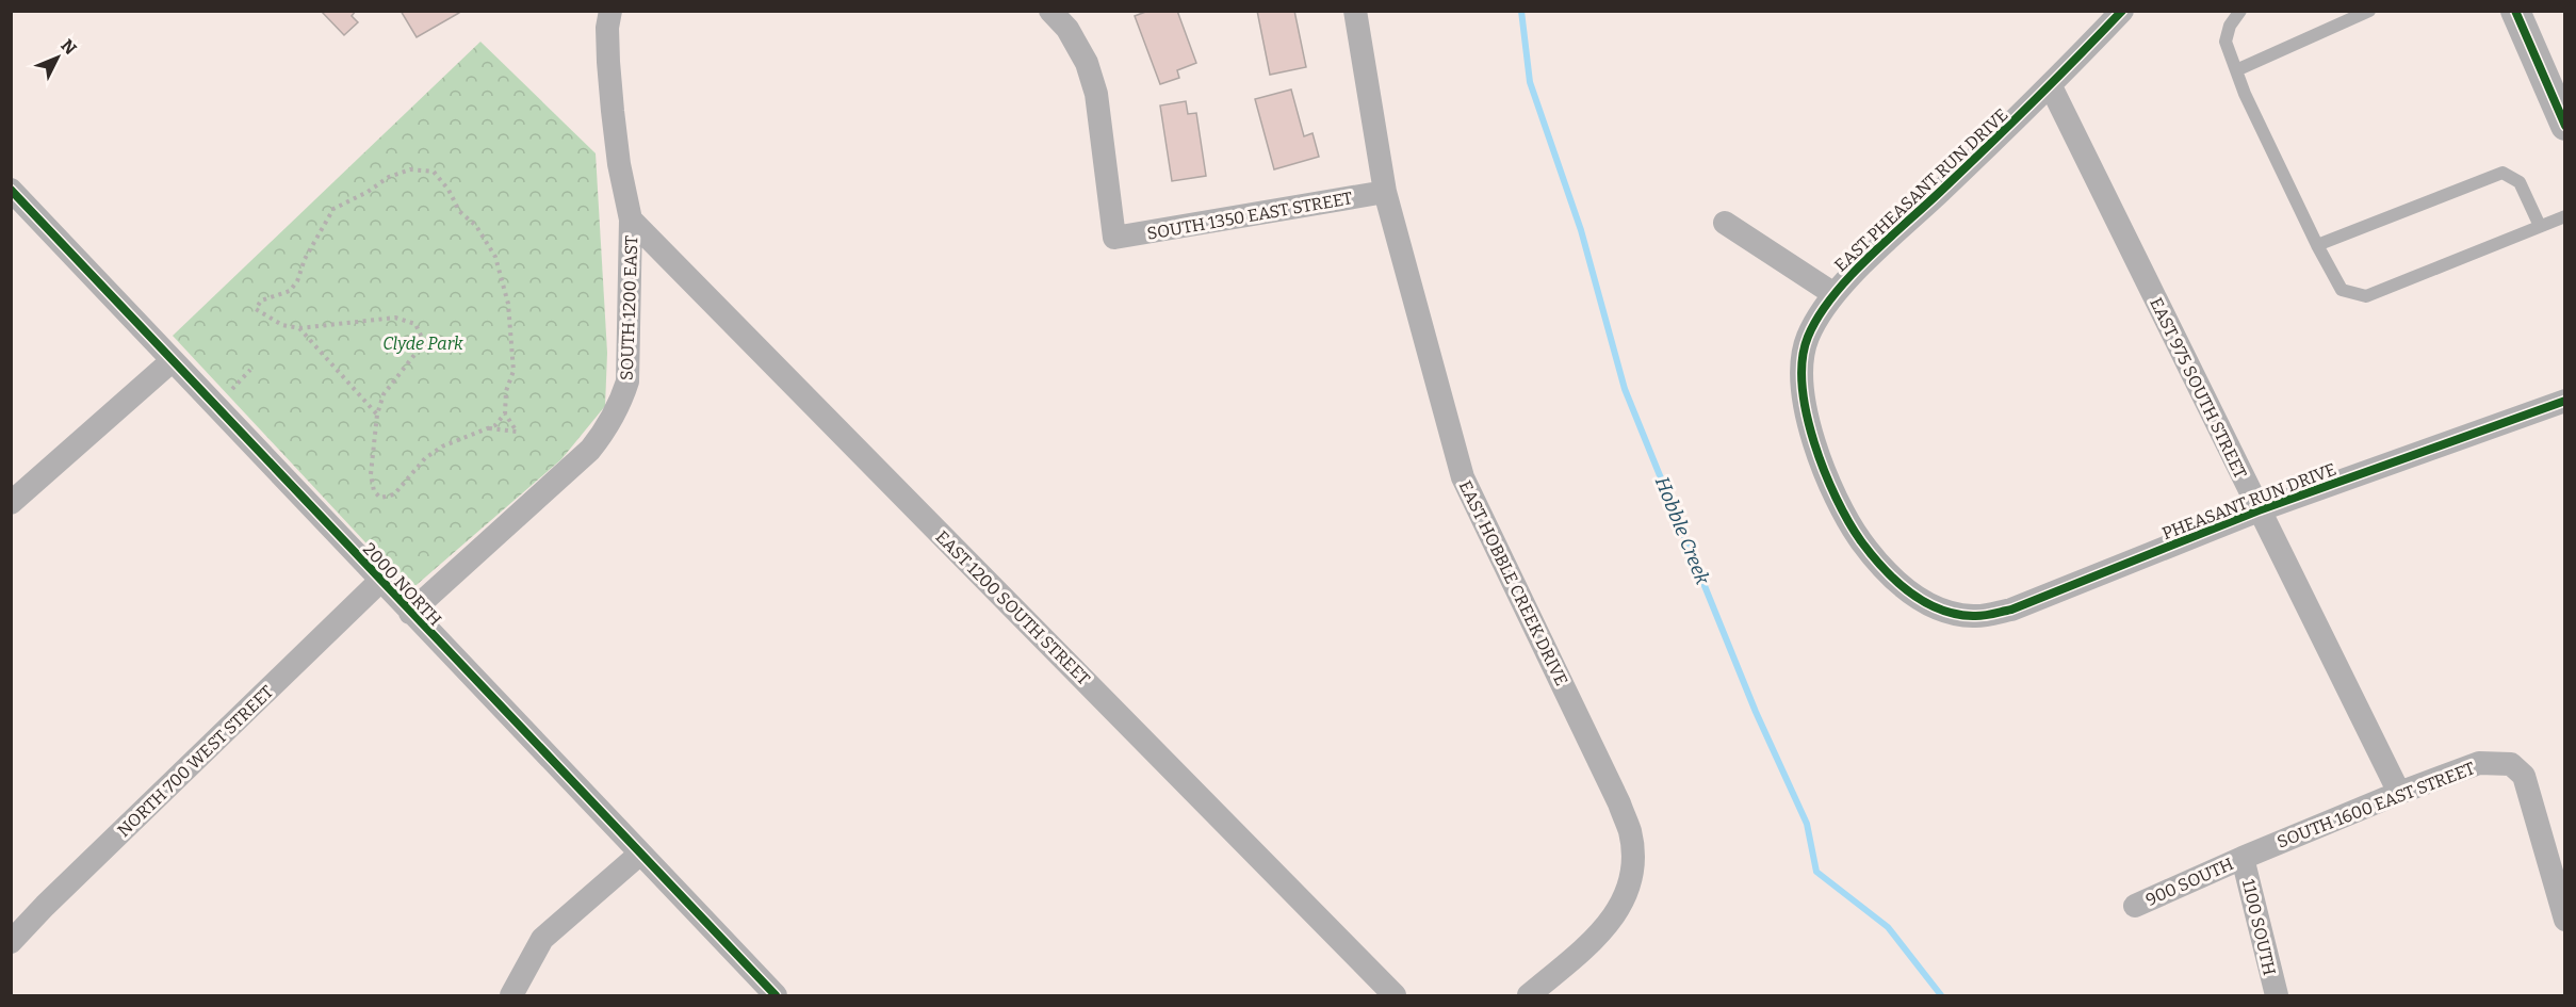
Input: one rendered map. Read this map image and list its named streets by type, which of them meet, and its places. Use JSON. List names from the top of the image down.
{
  "streets": {
    "street": [
      "EAST PHEASANT RUN DRIVE",
      "SOUTH 1350 EAST STREET",
      "SOUTH 1200 EAST",
      "EAST 975 SOUTH STREET",
      "PHEASANT RUN DRIVE",
      "EAST HOBBLE CREEK DRIVE",
      "2000 NORTH",
      "EAST 1200 SOUTH STREET",
      "NORTH 700 WEST STREET",
      "SOUTH 1600 EAST STREET",
      "900 SOUTH",
      "1100 SOUTH"
    ]
  },
  "crossings": [
    ["EAST PHEASANT RUN DRIVE", "EAST 975 SOUTH STREET"],
    ["EAST PHEASANT RUN DRIVE", "PHEASANT RUN DRIVE"],
    ["SOUTH 1350 EAST STREET", "EAST HOBBLE CREEK DRIVE"],
    ["SOUTH 1200 EAST", "2000 NORTH"],
    ["SOUTH 1200 EAST", "EAST 1200 SOUTH STREET"],
    ["EAST 975 SOUTH STREET", "PHEASANT RUN DRIVE"],
    ["EAST 975 SOUTH STREET", "SOUTH 1600 EAST STREET"],
    ["2000 NORTH", "NORTH 700 WEST STREET"],
    ["SOUTH 1600 EAST STREET", "900 SOUTH"],
    ["SOUTH 1600 EAST STREET", "1100 SOUTH"],
    ["900 SOUTH", "1100 SOUTH"]
  ],
  "water": ["Hobble Creek"],
  "parks": ["Clyde Park"],
  "north": "top right"
}
